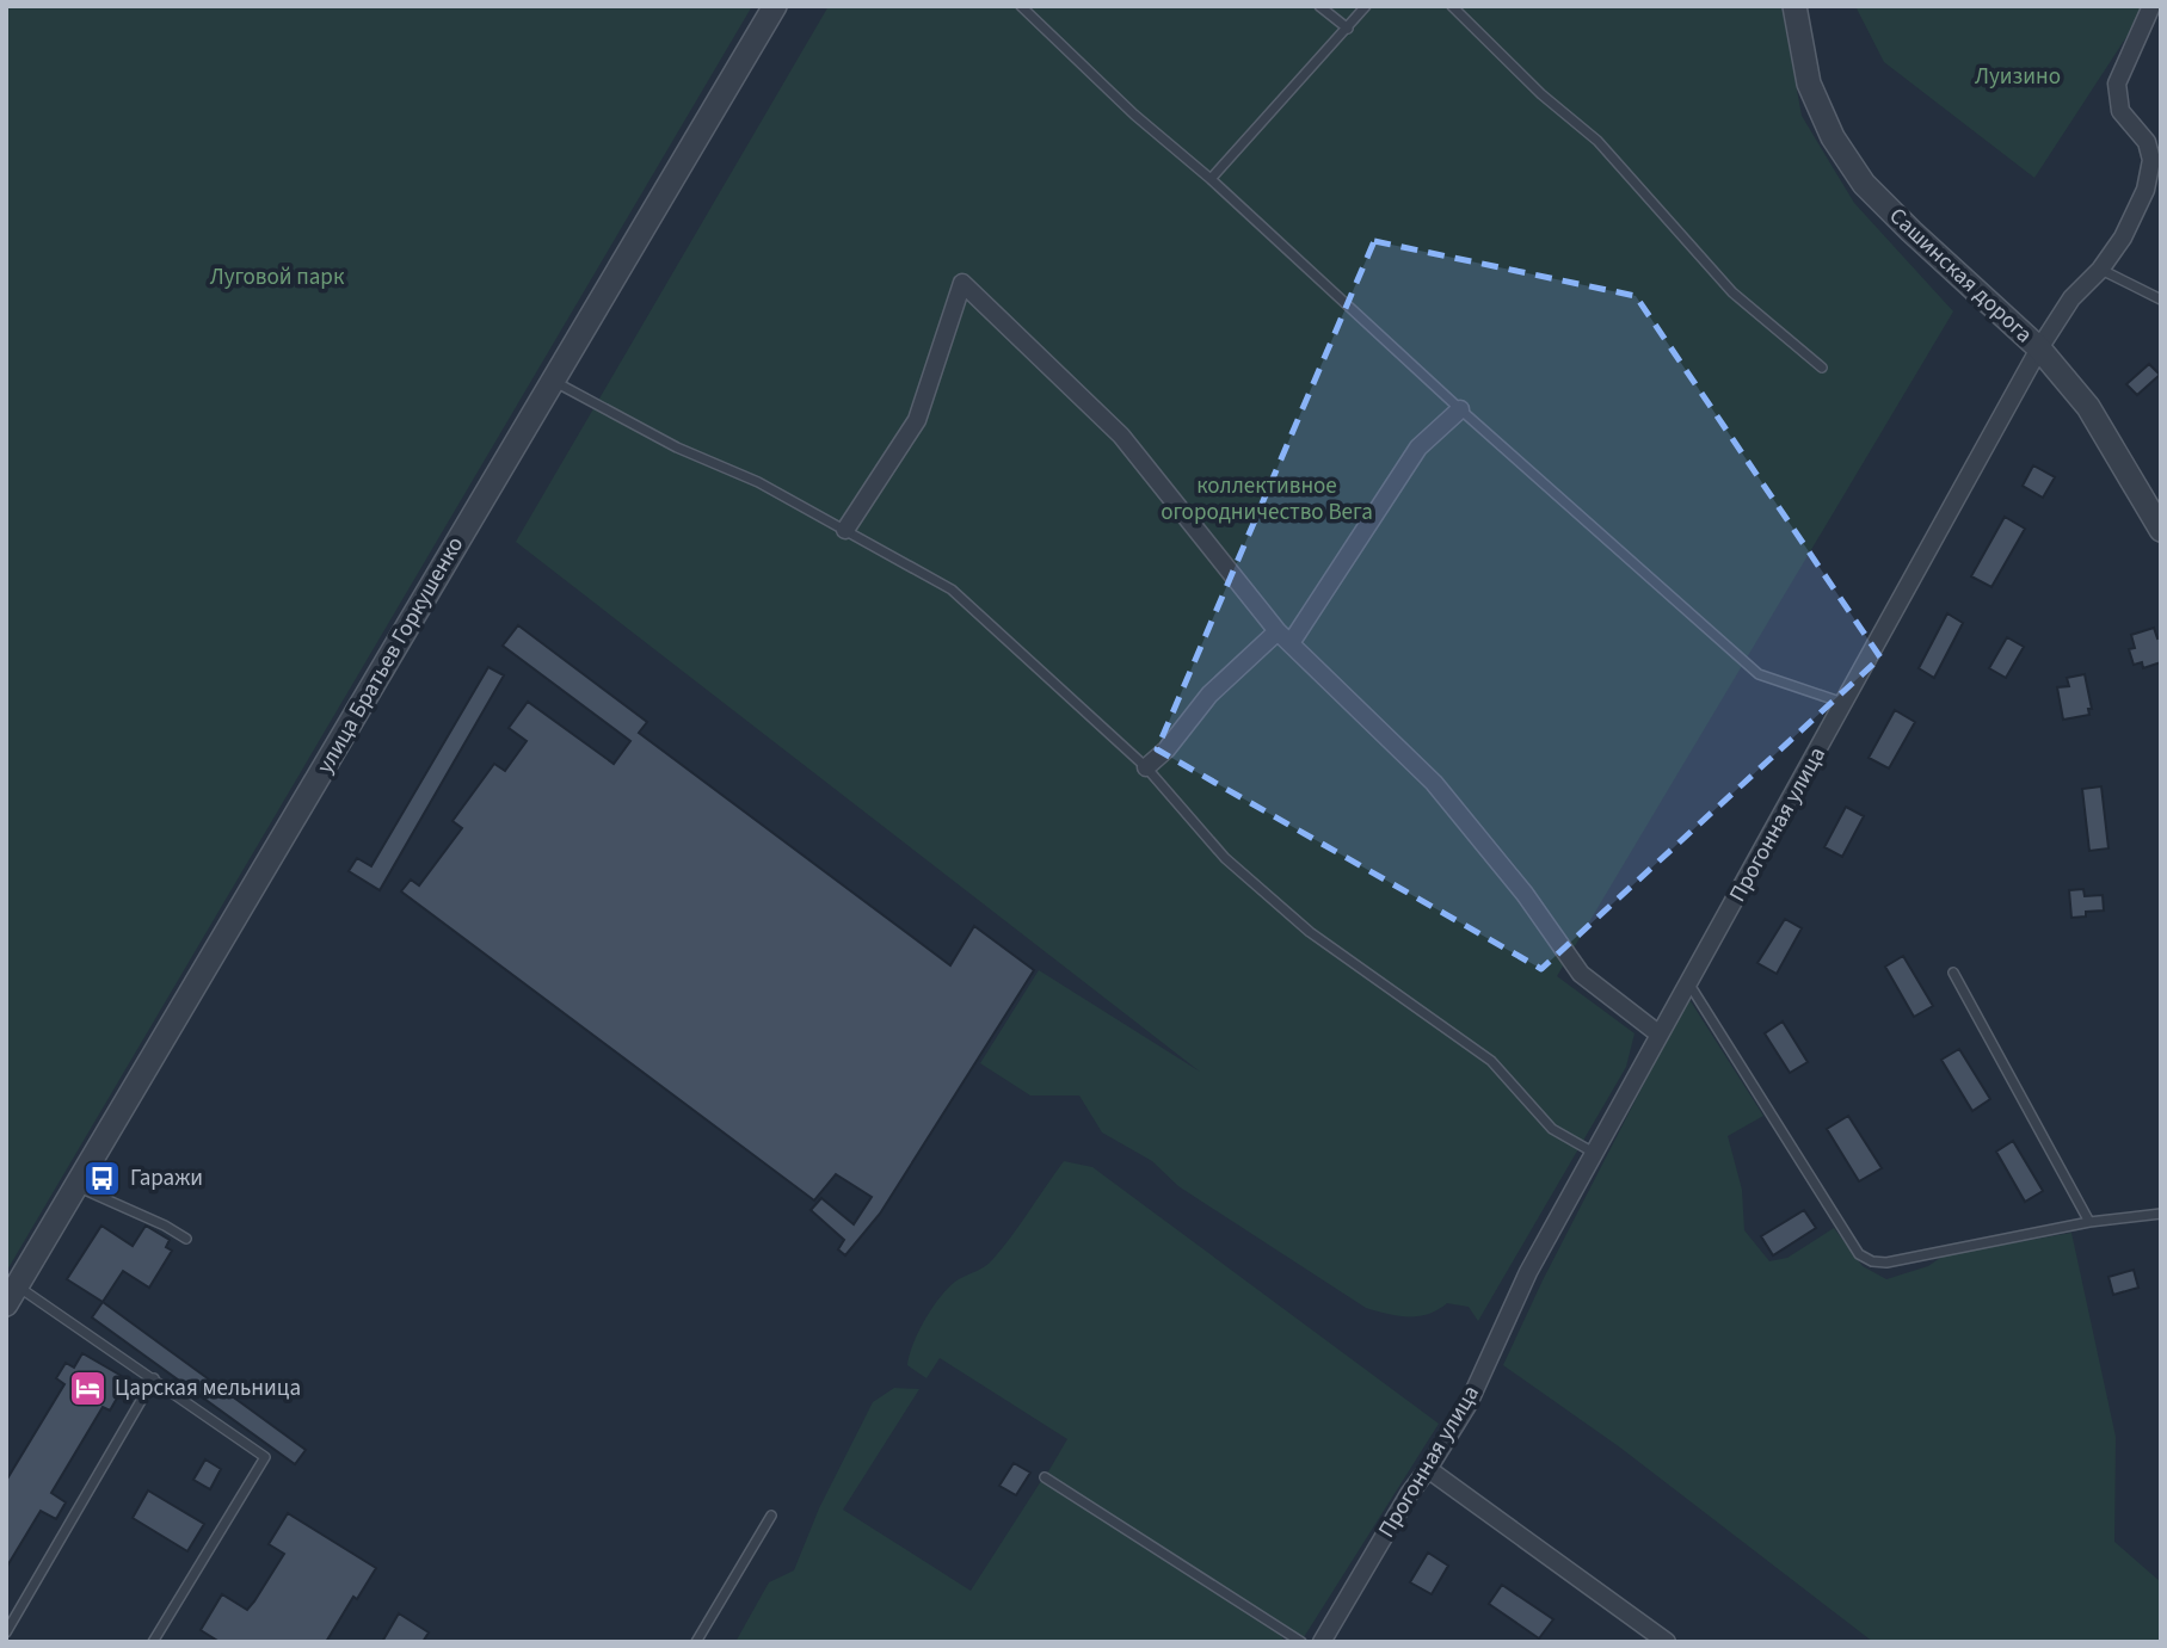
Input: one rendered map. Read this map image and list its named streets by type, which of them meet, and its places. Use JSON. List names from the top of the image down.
{
  "streets": {
    "street": ["Сашинская дорога", "улица Братьев Горкушенко", "Прогонная улица"]
  },
  "crossings": [
    ["Сашинская дорога", "Прогонная улица"]
  ],
  "parks": ["Луизино", "Луговой парк", "коллективное огородничество Вега"],
  "places": {
    "bus stop": ["Гаражи"],
    "hotel": ["Царская мельница"]
  }
}
